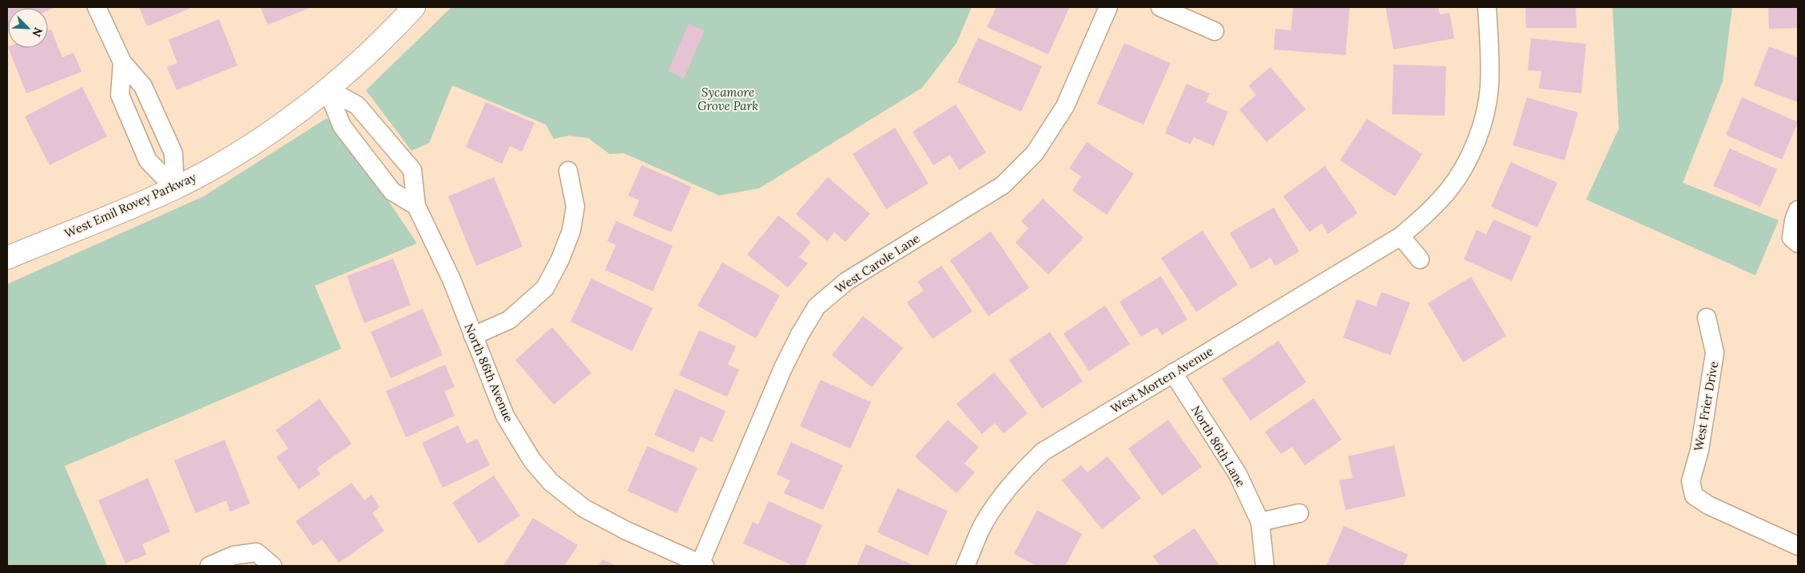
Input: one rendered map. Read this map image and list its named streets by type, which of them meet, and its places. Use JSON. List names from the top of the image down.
{
  "streets": {
    "street": [
      "West Emil Rovey Parkway",
      "West Carole Lane",
      "North 86th Avenue",
      "West Morten Avenue",
      "West Frier Drive",
      "North 86th Lane"
    ]
  },
  "crossings": [
    ["West Emil Rovey Parkway", "North 86th Avenue"],
    ["West Carole Lane", "North 86th Avenue"],
    ["West Morten Avenue", "North 86th Lane"]
  ],
  "parks": ["Sycamore Grove Park"],
  "north": "bottom right"
}
